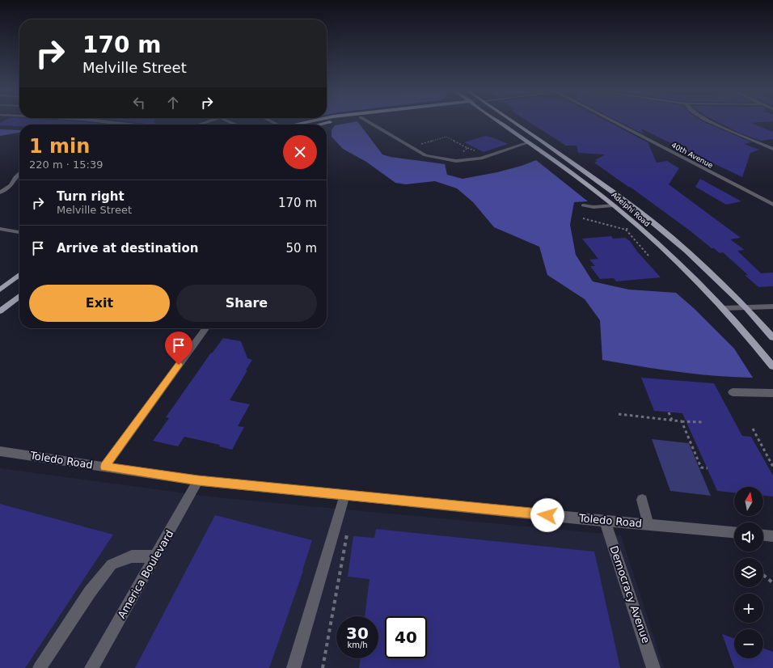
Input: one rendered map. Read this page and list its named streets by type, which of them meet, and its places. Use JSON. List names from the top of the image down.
{
  "streets": {
    "main road": ["Adelphi Road"],
    "street": [
      "40th Avenue",
      "Toledo Road",
      "America Boulevard",
      "Democracy Avenue"
    ]
  },
  "crossings": [
    ["Toledo Road", "America Boulevard"],
    ["Toledo Road", "Democracy Avenue"]
  ],
  "north": "top",
  "page": {
    "turn": ["170 m", "Melville Street"],
    "heading": ["1 min", "220 m · 15:39"],
    "list": [
      {
        "name": "Turn right",
        "note": "Melville Street",
        "value": "170 m"
      },
      {
        "name": "Arrive at destination",
        "value": "50 m"
      }
    ],
    "buttons": ["Exit", "Share"],
    "map_buttons": ["+", "−"],
    "speed": "30 km/h",
    "limit": "40"
  }
}
